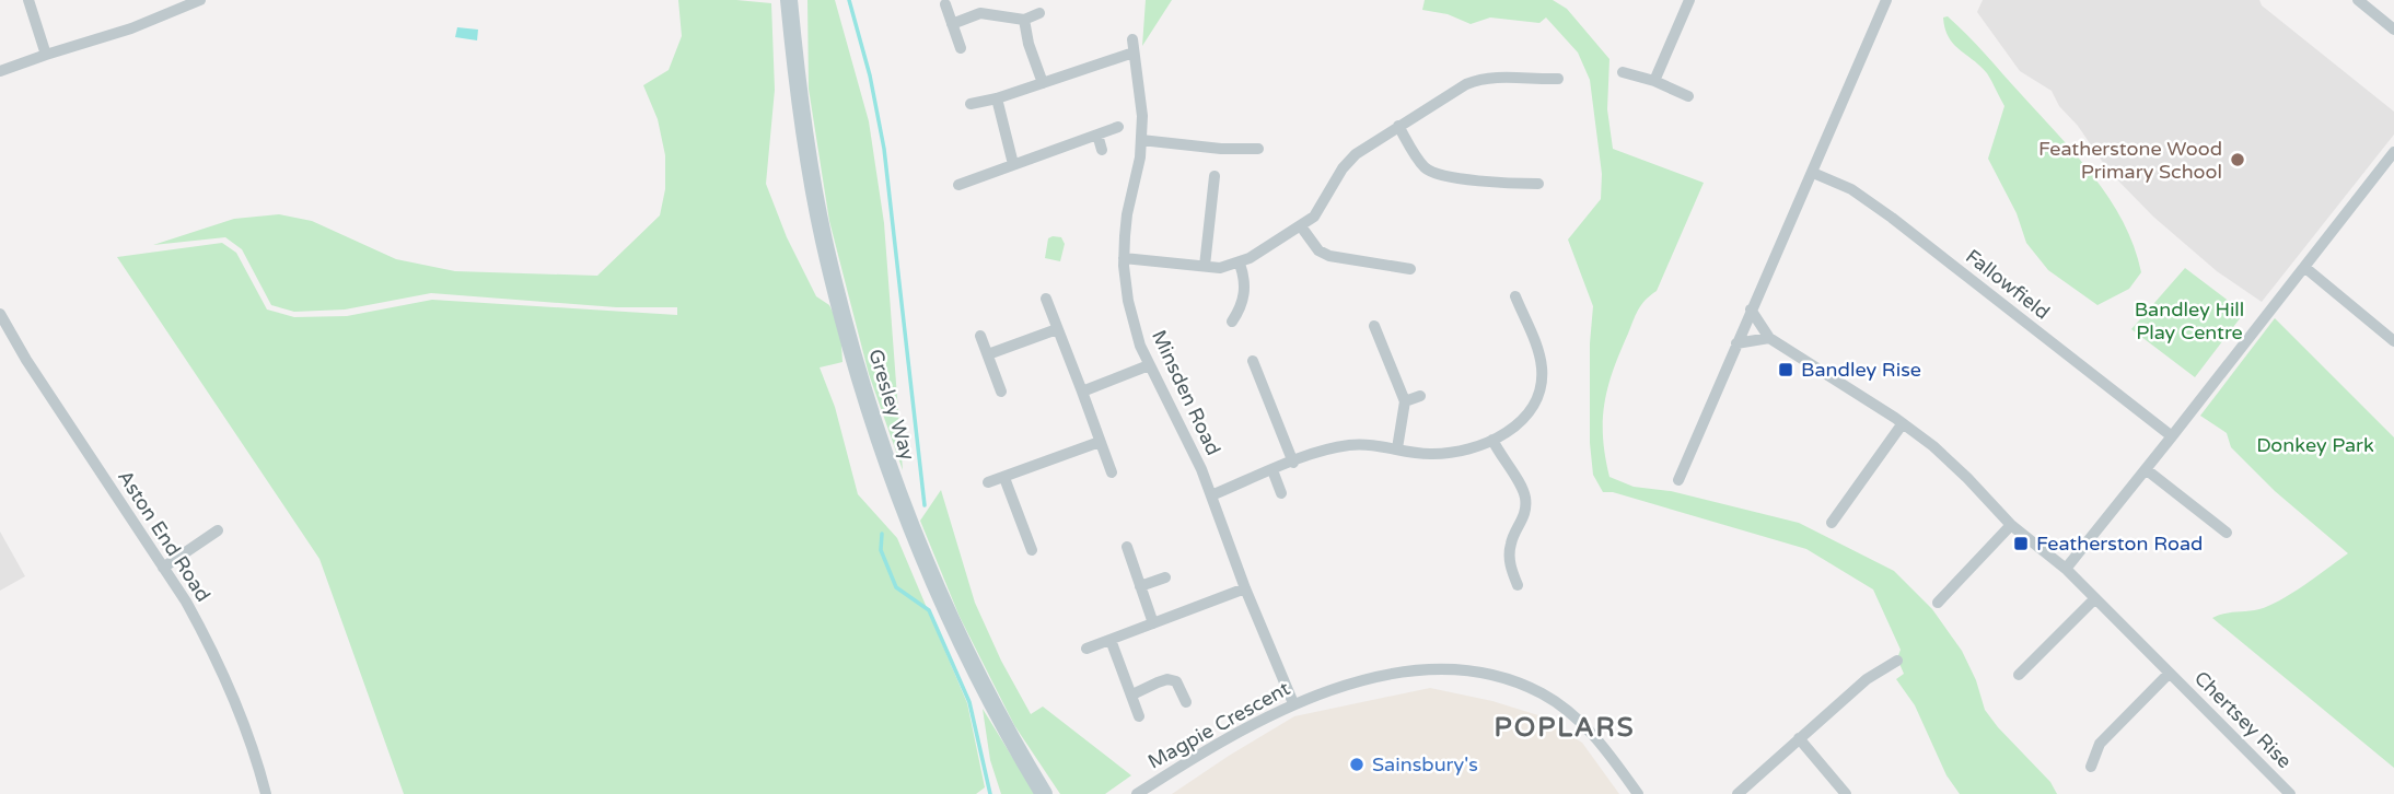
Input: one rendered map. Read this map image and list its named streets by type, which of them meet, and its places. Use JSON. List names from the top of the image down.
{
  "streets": {
    "street": [
      "Fallowfield",
      "Minsden Road",
      "Gresley Way",
      "Aston End Road",
      "Chertsey Rise",
      "Magpie Crescent"
    ]
  },
  "crossings": [
    ["Minsden Road", "Magpie Crescent"]
  ],
  "districts": ["POPLARS"],
  "parks": ["Bandley Hill Play Centre", "Donkey Park"],
  "places": {
    "other": ["Featherstone Wood Primary School", "Sainsbury's"],
    "transit": ["Bandley Rise", "Featherston Road"]
  }
}
